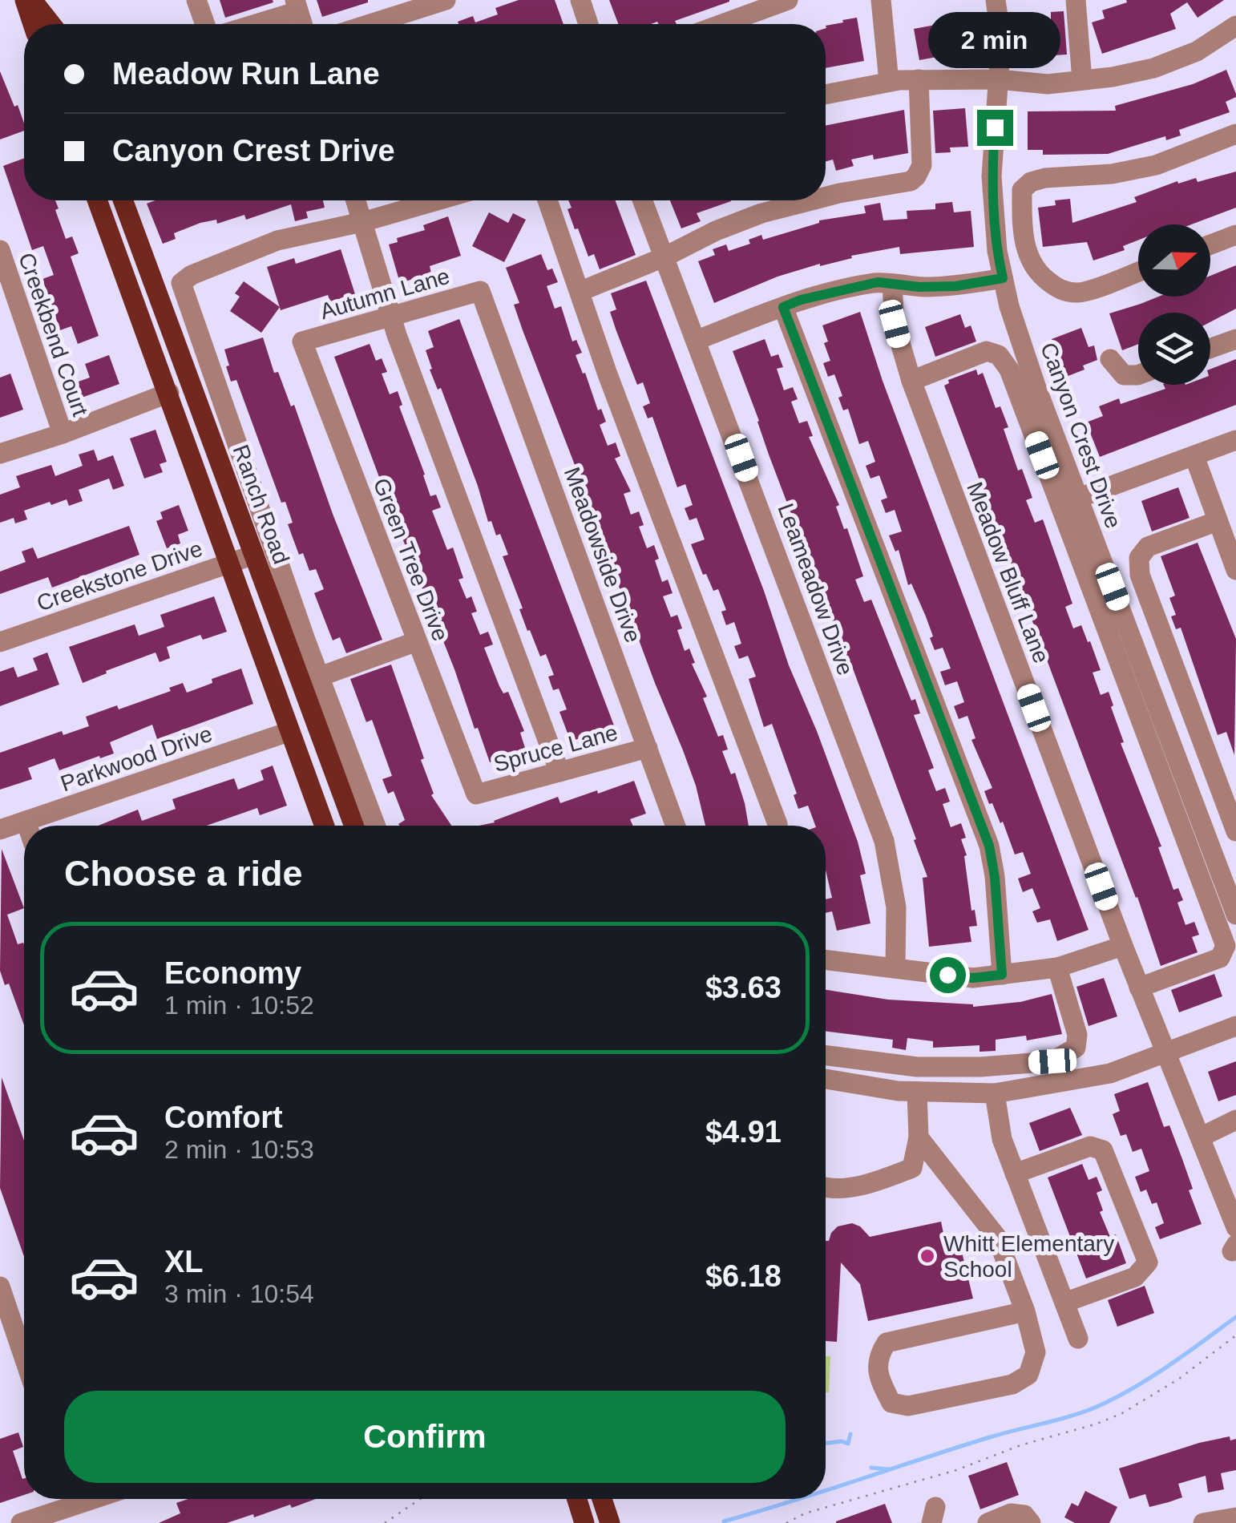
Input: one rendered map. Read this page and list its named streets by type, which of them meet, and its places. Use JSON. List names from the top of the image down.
{
  "streets": {
    "main road": ["Ranch Road"],
    "street": [
      "Autumn Lane",
      "Creekbend Court",
      "Canyon Crest Drive",
      "Meadowside Drive",
      "Green Tree Drive",
      "Meadow Bluff Lane",
      "Creekstone Drive",
      "Leameadow Drive",
      "Spruce Lane",
      "Parkwood Drive"
    ]
  },
  "crossings": [
    ["Autumn Lane", "Meadowside Drive"],
    ["Autumn Lane", "Green Tree Drive"],
    ["Ranch Road", "Creekstone Drive"],
    ["Meadowside Drive", "Spruce Lane"],
    ["Green Tree Drive", "Spruce Lane"]
  ],
  "places": ["Whitt Elementary School"],
  "north": "right",
  "page": {
    "bubble": "2 min",
    "banner": ["Meadow Run Lane", "Canyon Crest Drive"],
    "heading": "Choose a ride",
    "list": [
      {
        "name": "Economy",
        "note": "1 min · 10:52",
        "value": "$3.63"
      },
      {
        "name": "Comfort",
        "note": "2 min · 10:53",
        "value": "$4.91"
      },
      {
        "name": "XL",
        "note": "3 min · 10:54",
        "value": "$6.18"
      }
    ],
    "buttons": "Confirm"
  }
}
